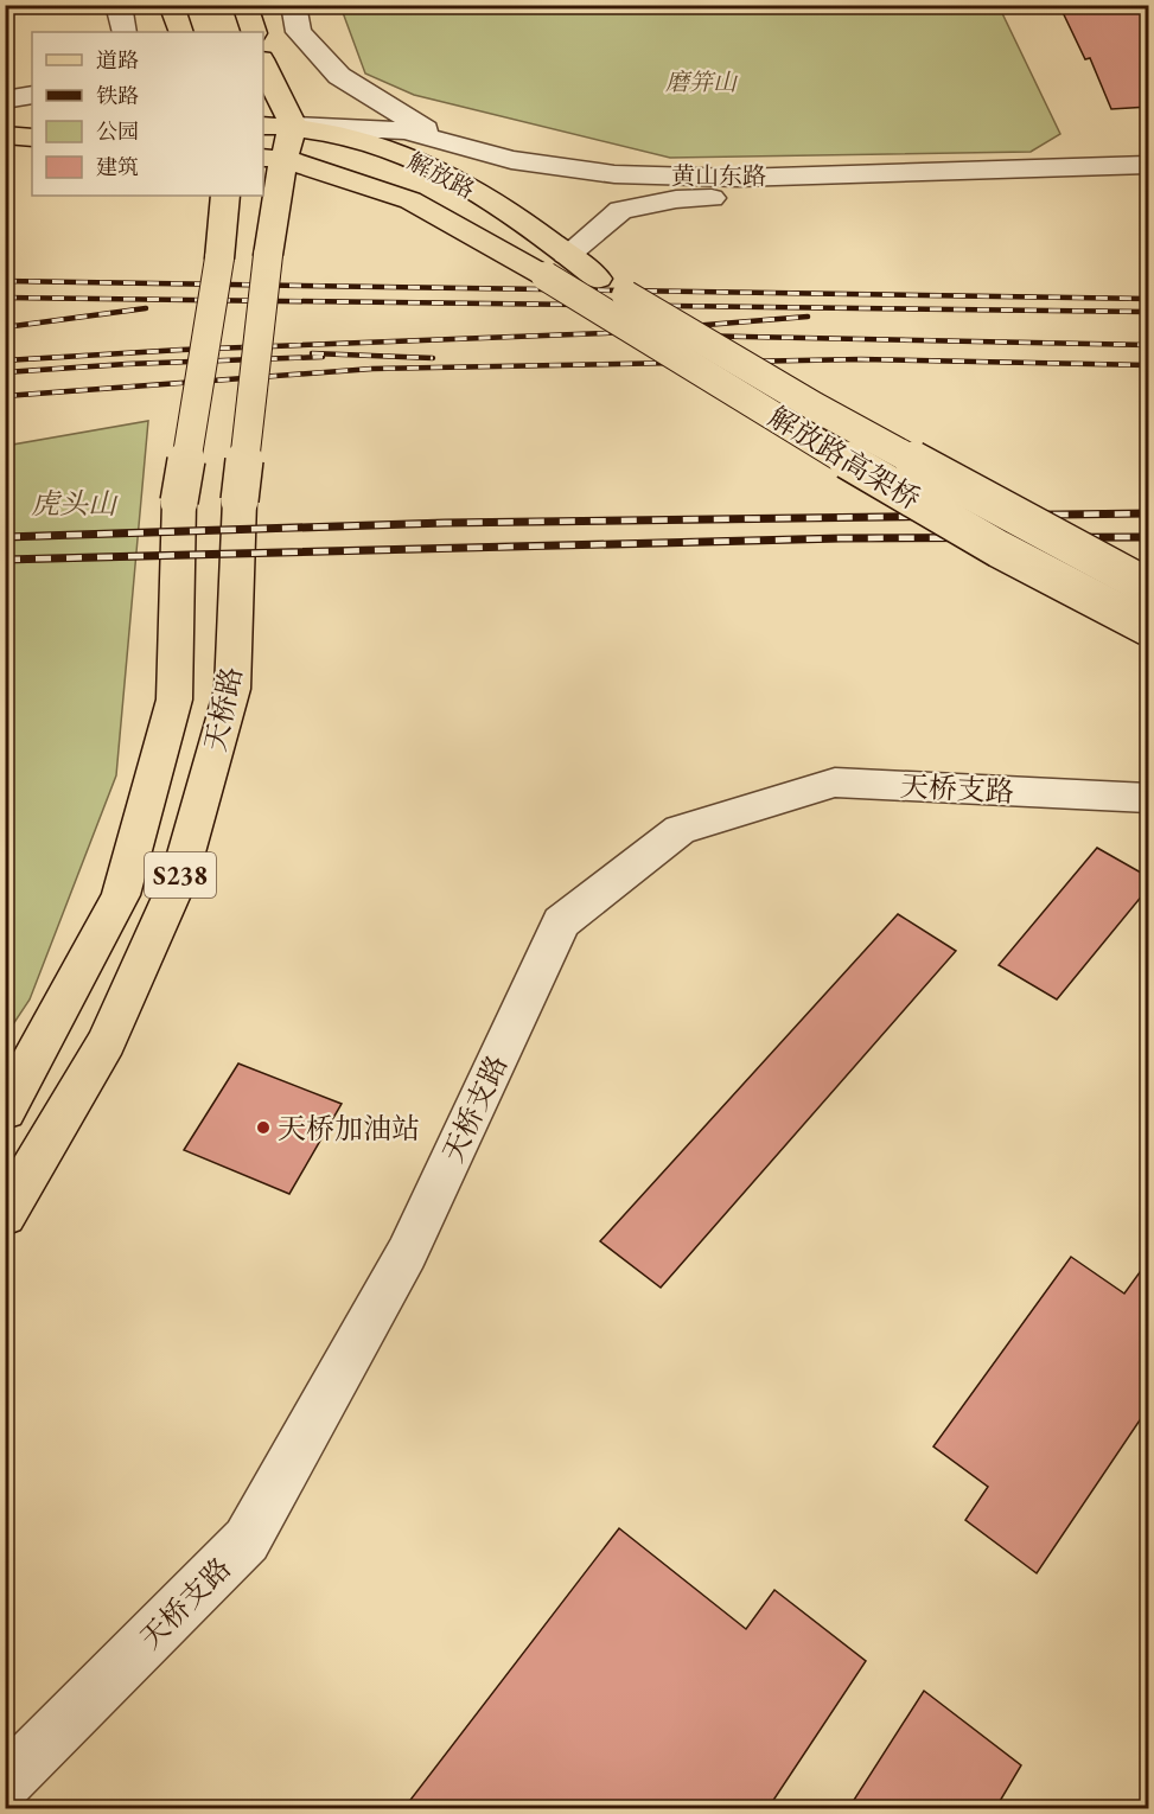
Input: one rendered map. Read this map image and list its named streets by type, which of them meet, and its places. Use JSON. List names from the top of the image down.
{
  "streets": {
    "main road": [
      "解放路",
      "解放路高架桥",
      "天桥路",
      "S238"
    ],
    "street": ["黄山东路", "天桥支路"]
  },
  "crossings": [
    ["解放路", "黄山东路"],
    ["解放路", "解放路高架桥"],
    ["解放路", "天桥路"],
    ["黄山东路", "解放路高架桥"],
    ["黄山东路", "天桥路"]
  ],
  "parks": ["磨笄山", "虎头山"],
  "places": ["天桥加油站"],
  "legend": [
    "道路",
    "铁路",
    "公园",
    "建筑"
  ]
}
